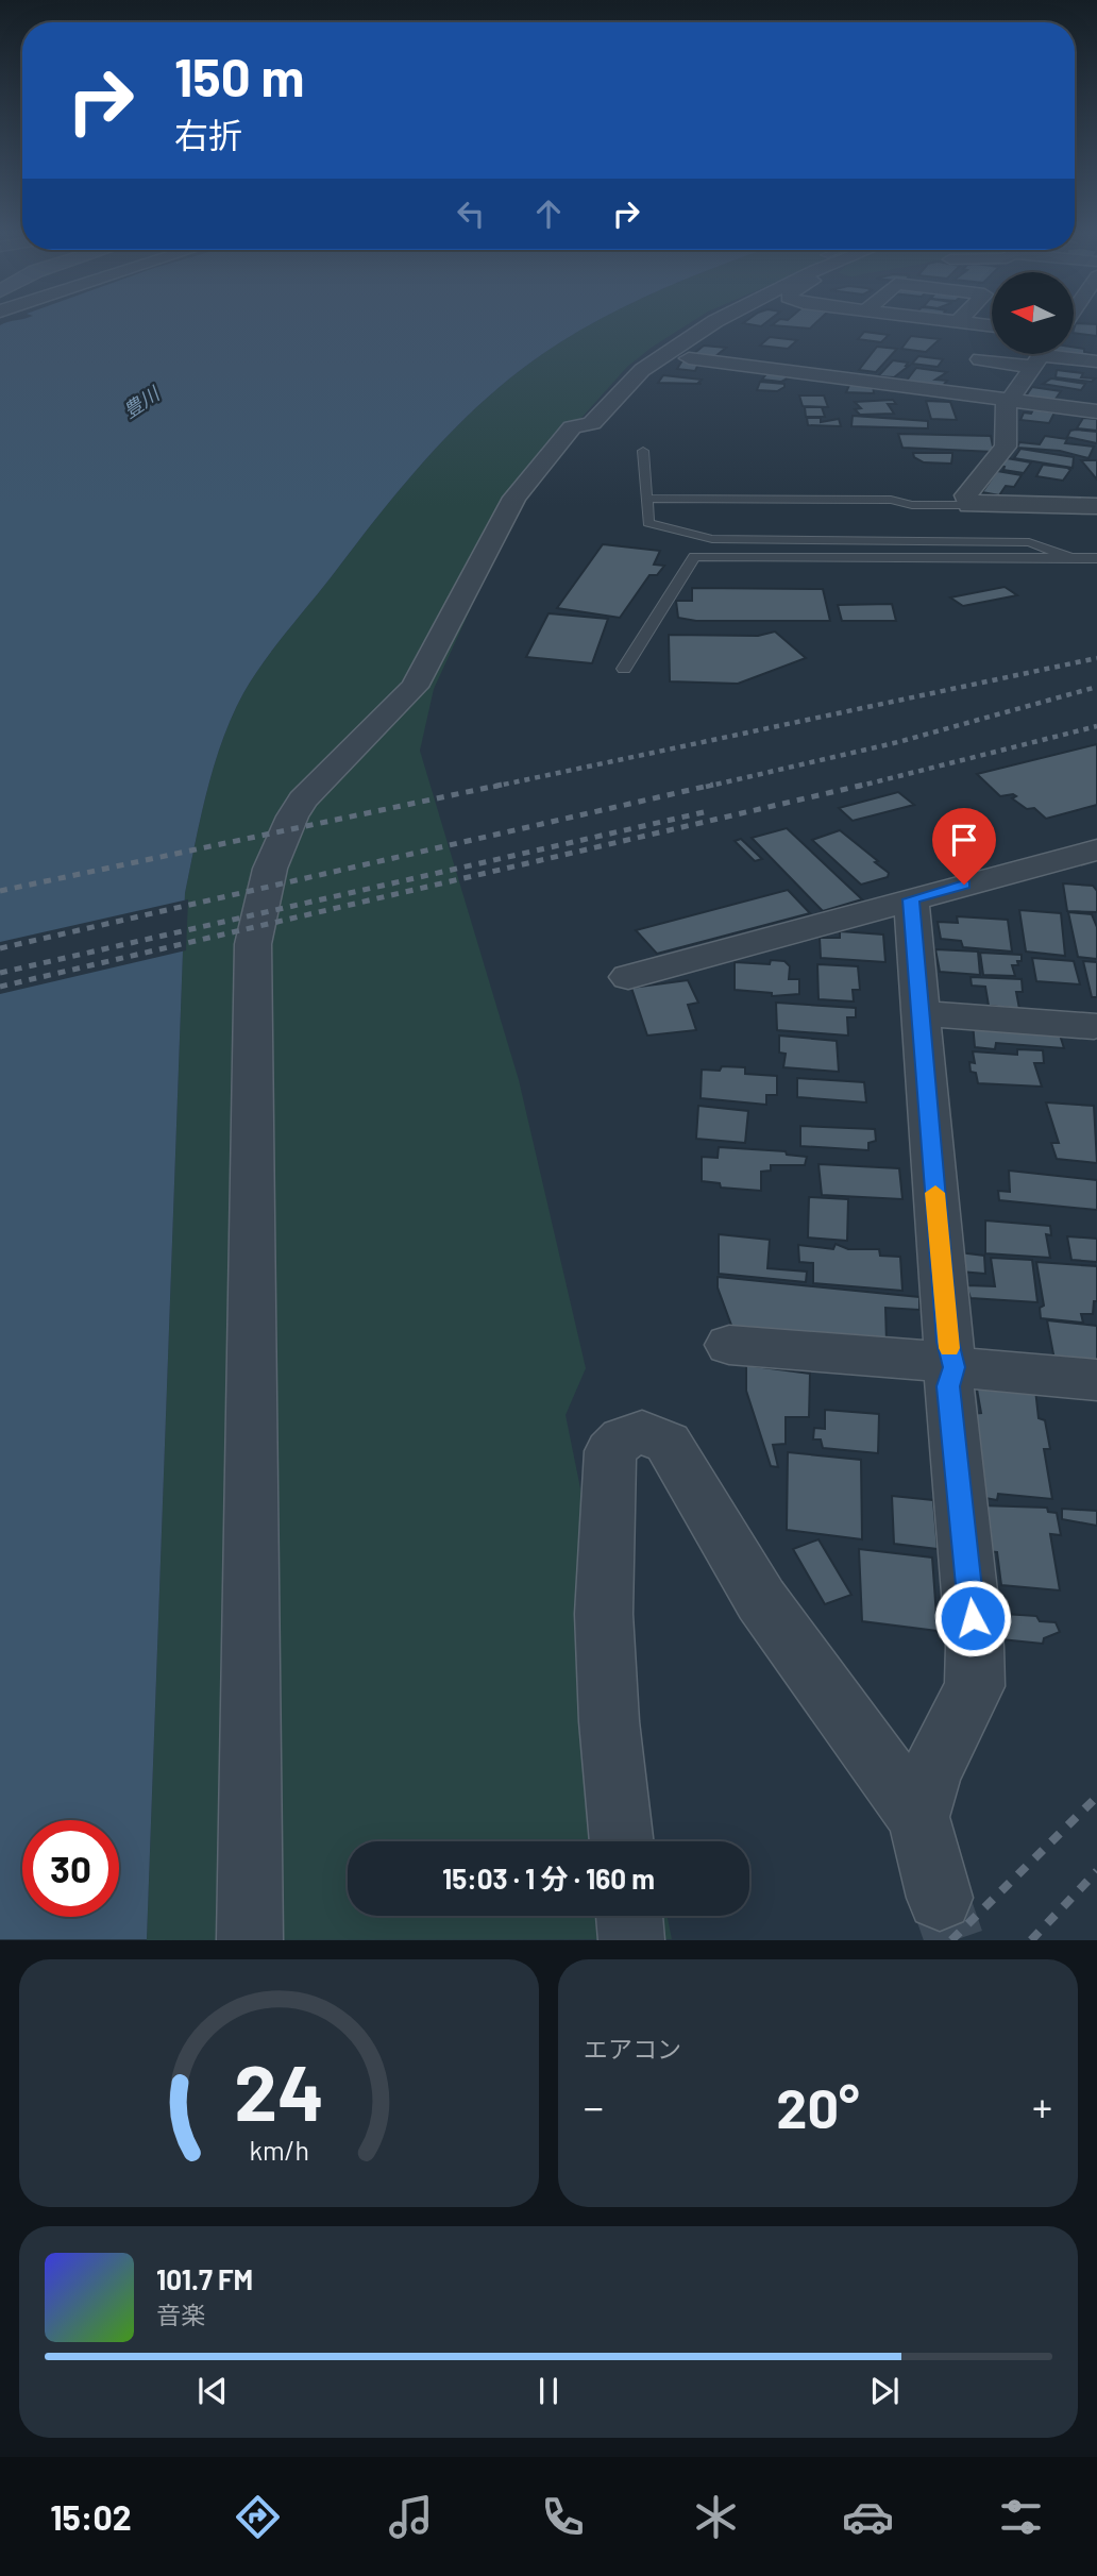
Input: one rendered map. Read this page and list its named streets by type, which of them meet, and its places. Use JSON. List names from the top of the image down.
{
  "water": ["豊川"],
  "north": "left",
  "page": {
    "turn": ["150 m", "右折"],
    "limit": "30",
    "trip": "15:03 · 1 分 · 160 m",
    "tile": "エアコン",
    "heat": ["−", "20°", "+"],
    "song": ["101.7 FM", "音楽"],
    "tabs": "15:02",
    "gauge": ["24", "km/h"]
  }
}
